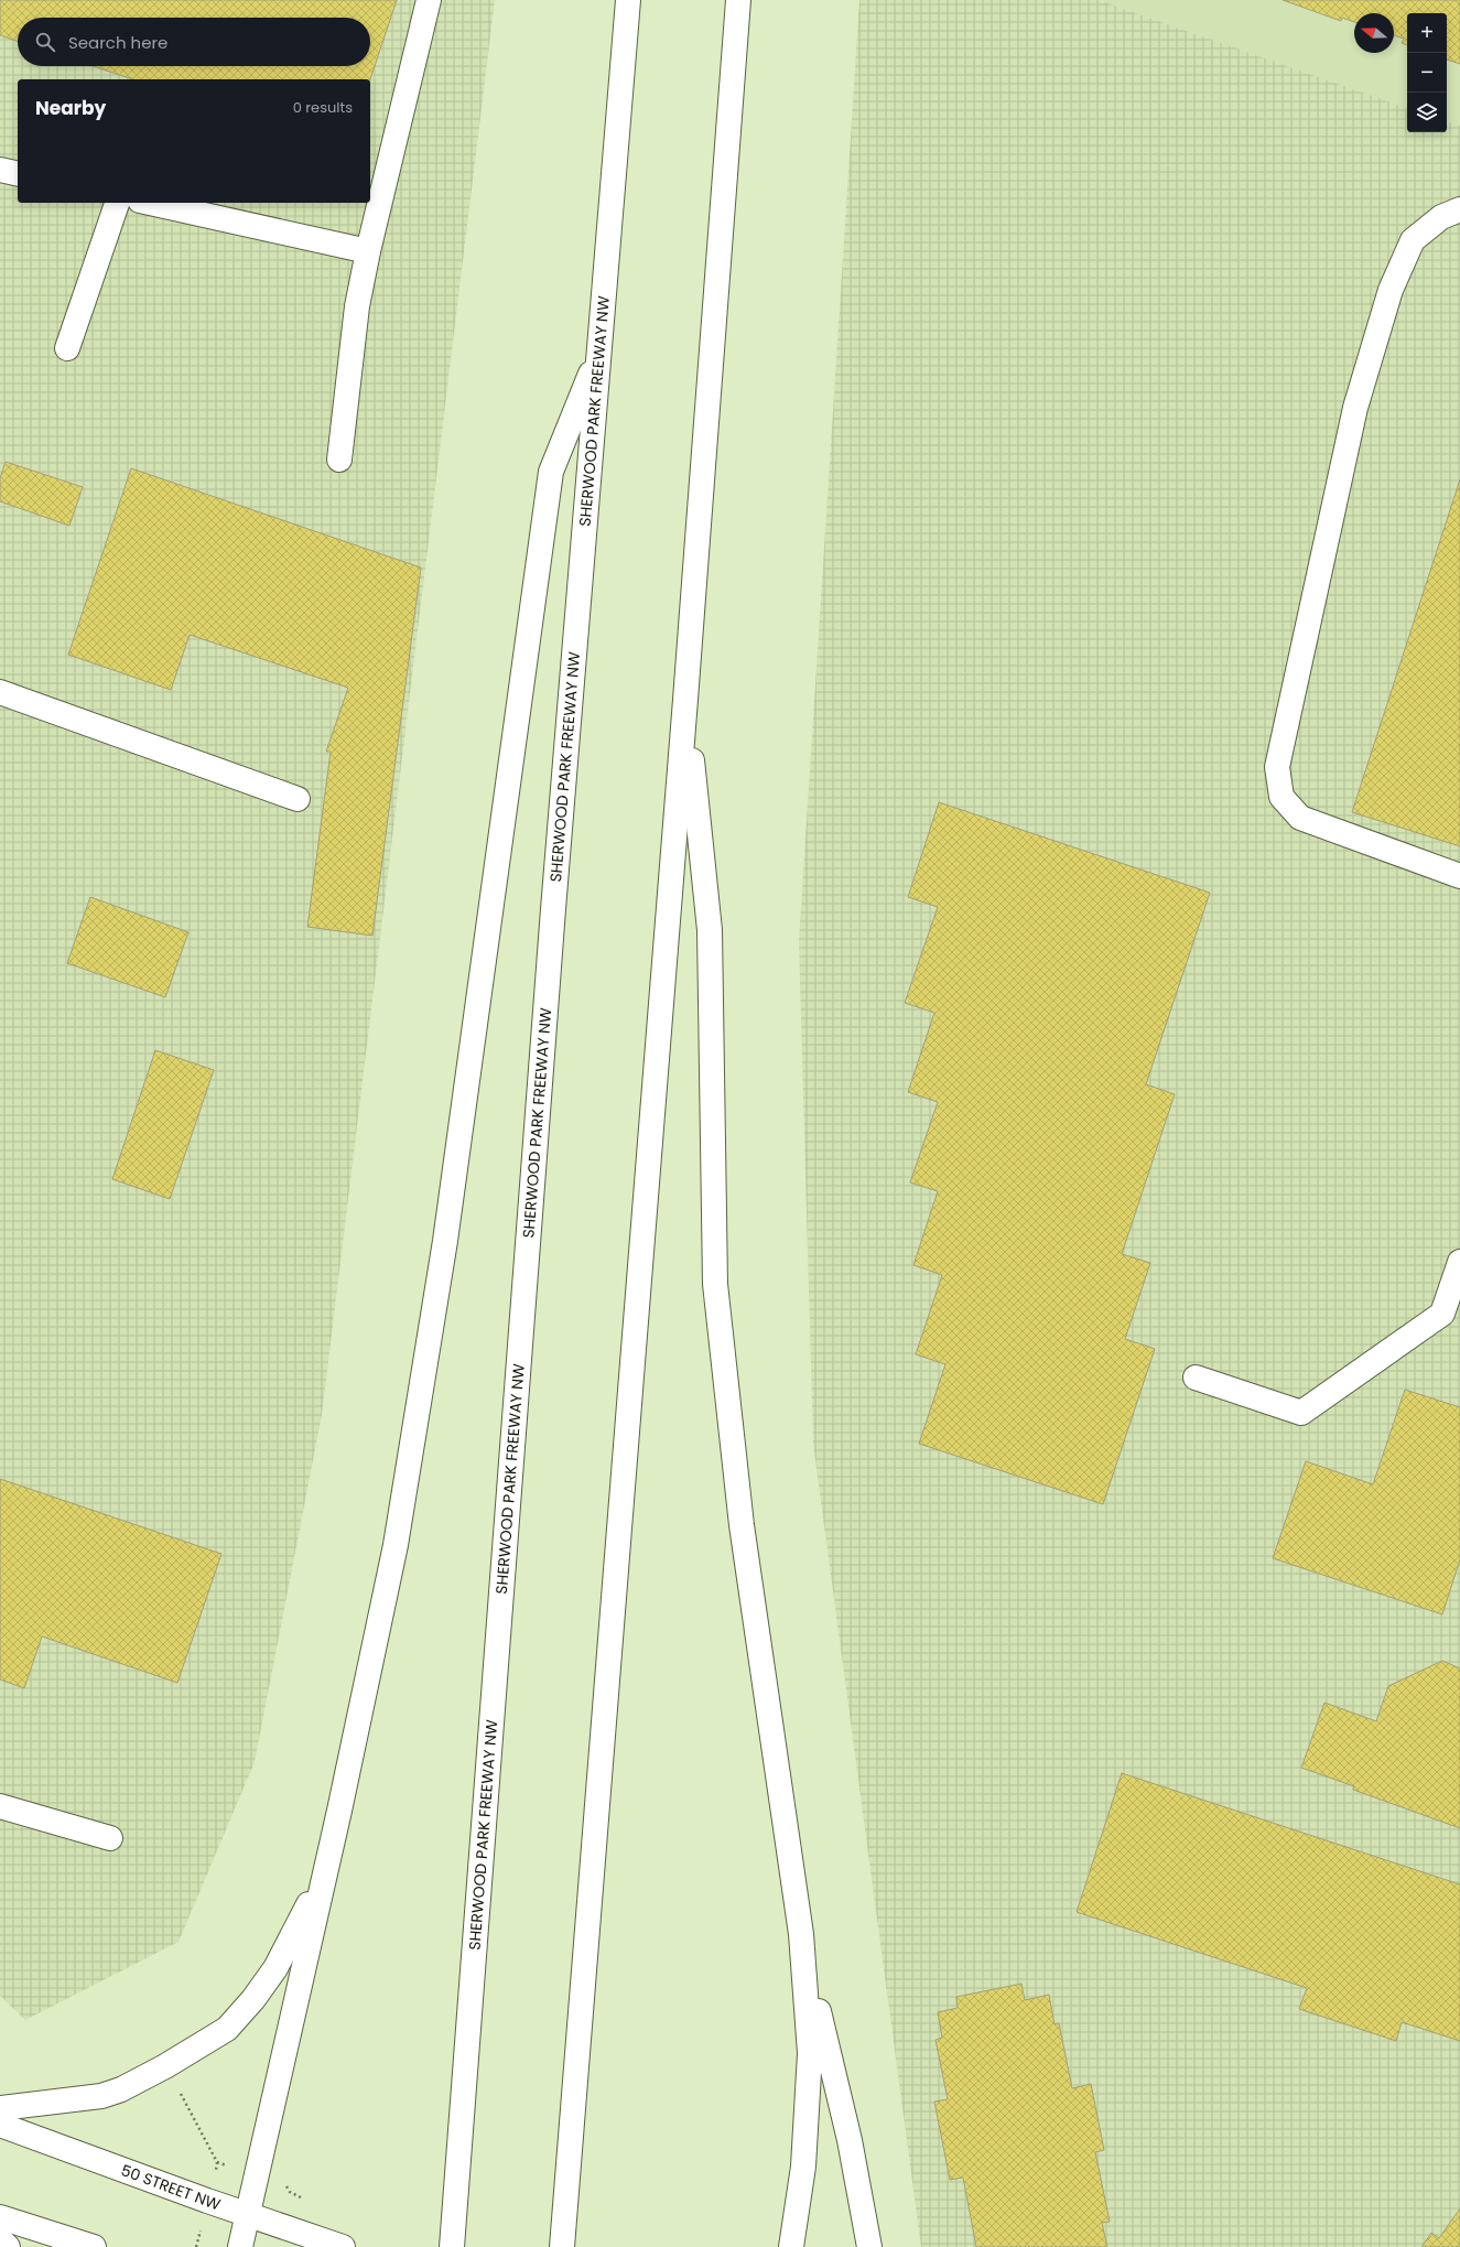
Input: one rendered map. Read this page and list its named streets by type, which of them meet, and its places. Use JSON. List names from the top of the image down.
{
  "streets": {
    "main road": ["SHERWOOD PARK FREEWAY NW", "50 STREET NW"]
  },
  "north": "left",
  "page": {
    "map_buttons": ["+", "−"],
    "search": "Search here",
    "heading": ["Nearby", "0 results"]
  }
}
